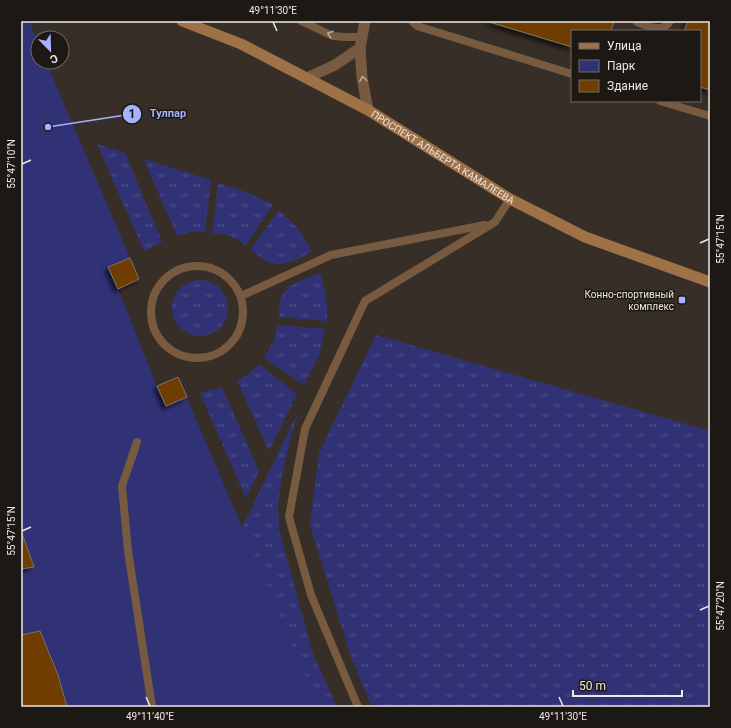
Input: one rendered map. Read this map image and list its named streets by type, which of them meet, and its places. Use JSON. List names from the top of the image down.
{
  "streets": {
    "main road": ["ПРОСПЕКТ АЛЬБЕРТА КАМАЛЕЕВА"]
  },
  "places": {
    "other": ["Тулпар"],
    "transit": ["Конно-спортивный комплекс"]
  },
  "legend": ["Улица", "Парк", "Здание"],
  "scale_bar": "50 m",
  "north": "bottom right",
  "coordinates": [
    "49°11'30\"E",
    "55°47'10\"N",
    "55°47'15\"N",
    "55°47'20\"N",
    "49°11'40\"E"
  ]
}
